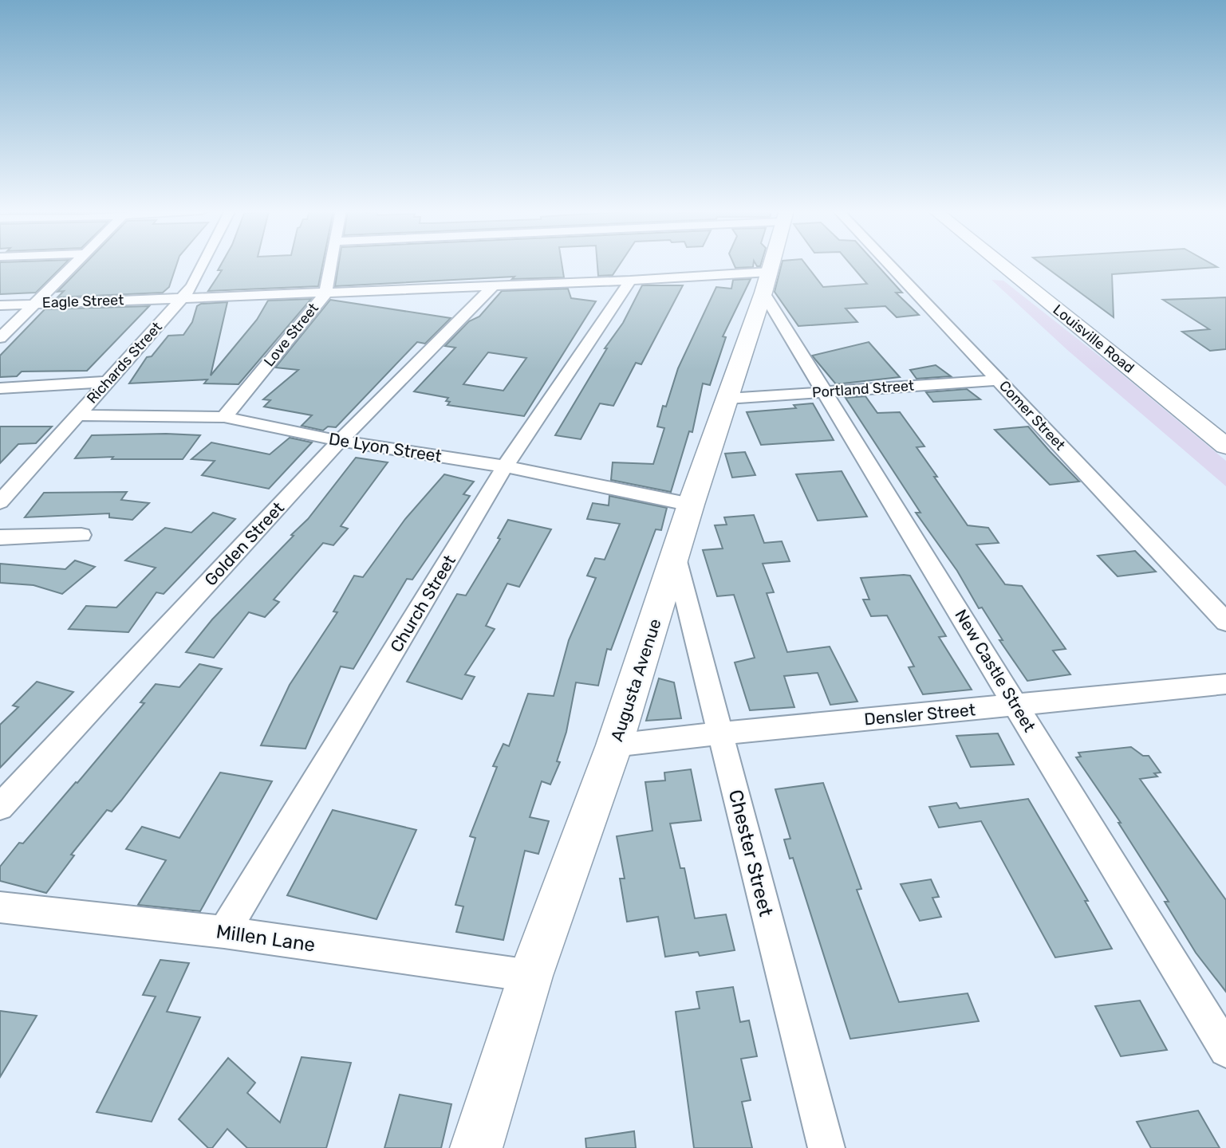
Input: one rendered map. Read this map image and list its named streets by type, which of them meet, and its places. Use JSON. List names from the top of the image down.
{
  "streets": {
    "main road": ["Louisville Road", "Augusta Avenue"],
    "street": [
      "Eagle Street",
      "Love Street",
      "Richards Street",
      "Portland Street",
      "Comer Street",
      "De Lyon Street",
      "Golden Street",
      "Church Street",
      "New Castle Street",
      "Densler Street",
      "Chester Street",
      "Millen Lane"
    ]
  },
  "crossings": [
    ["Eagle Street", "Love Street"],
    ["Eagle Street", "Richards Street"],
    ["Eagle Street", "Golden Street"],
    ["Eagle Street", "Church Street"],
    ["Eagle Street", "New Castle Street"],
    ["Eagle Street", "Augusta Avenue"],
    ["Love Street", "De Lyon Street"],
    ["Richards Street", "De Lyon Street"],
    ["Portland Street", "Comer Street"],
    ["Portland Street", "New Castle Street"],
    ["Portland Street", "Augusta Avenue"],
    ["De Lyon Street", "Golden Street"],
    ["De Lyon Street", "Church Street"],
    ["De Lyon Street", "Augusta Avenue"],
    ["Church Street", "Millen Lane"],
    ["New Castle Street", "Augusta Avenue"],
    ["New Castle Street", "Densler Street"],
    ["Augusta Avenue", "Densler Street"],
    ["Augusta Avenue", "Chester Street"],
    ["Augusta Avenue", "Millen Lane"],
    ["Densler Street", "Chester Street"]
  ]
}
